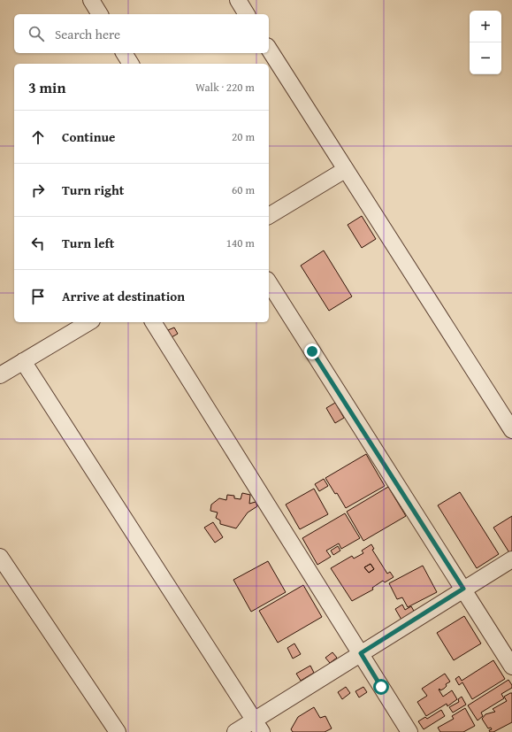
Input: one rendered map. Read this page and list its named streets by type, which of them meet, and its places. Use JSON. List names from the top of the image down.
{
  "page": {
    "map_buttons": ["+", "−"],
    "search": "Search here",
    "heading": ["3 min", "Walk · 220 m"],
    "list": [
      ["Continue", "20 m"],
      ["Turn right", "60 m"],
      ["Turn left", "140 m"],
      "Arrive at destination"
    ]
  }
}
